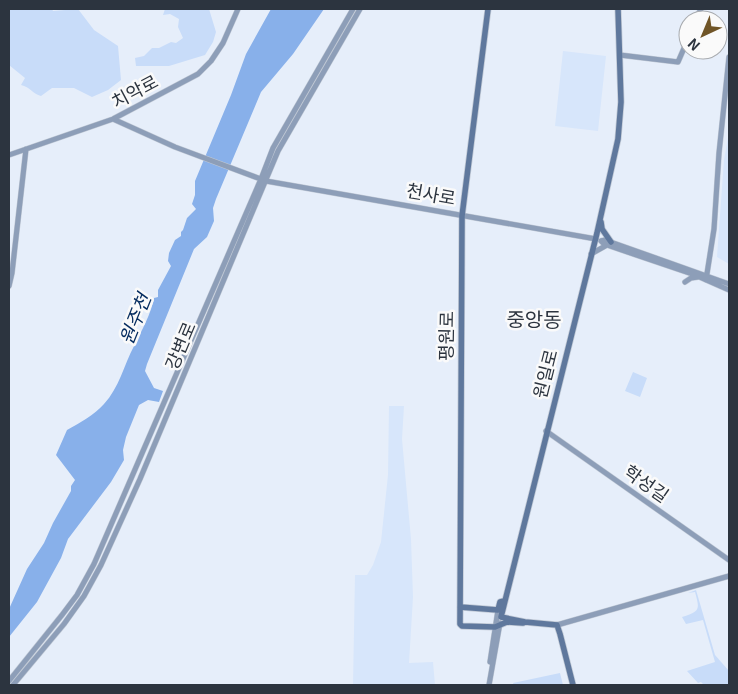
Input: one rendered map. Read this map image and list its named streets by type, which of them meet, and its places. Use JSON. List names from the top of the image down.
{
  "streets": {
    "main road": ["평원로", "원일로"],
    "street": [
      "치악로",
      "천사로",
      "강변로",
      "학성길"
    ]
  },
  "crossings": [
    ["치악로", "천사로"],
    ["천사로", "평원로"],
    ["천사로", "강변로"],
    ["천사로", "원일로"],
    ["평원로", "원일로"],
    ["원일로", "학성길"]
  ],
  "districts": ["중앙동"],
  "water": ["원주천"],
  "north": "bottom left"
}
